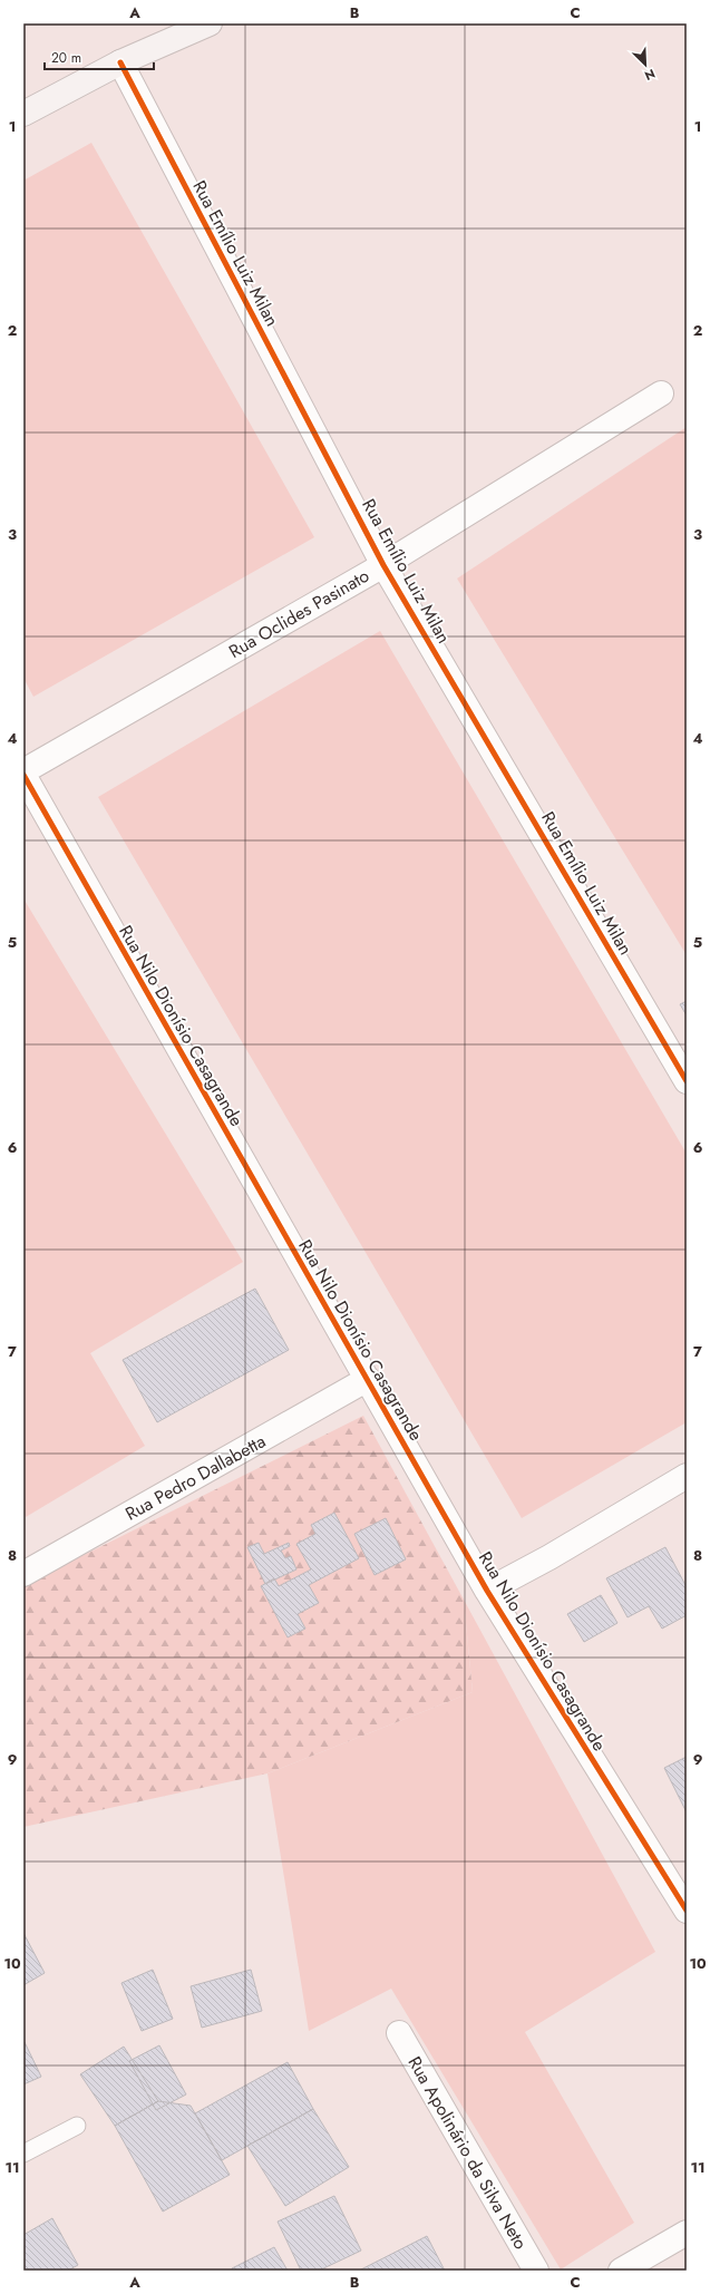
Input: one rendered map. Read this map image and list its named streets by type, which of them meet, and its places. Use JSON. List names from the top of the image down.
{
  "streets": {
    "street": [
      "Rua Emílio Luiz Milan",
      "Rua Oclides Pasinato",
      "Rua Nilo Dionísio Casagrande",
      "Rua Pedro Dallabetta",
      "Rua Apolinário da Silva Neto"
    ]
  },
  "crossings": [
    ["Rua Emílio Luiz Milan", "Rua Oclides Pasinato"],
    ["Rua Nilo Dionísio Casagrande", "Rua Pedro Dallabetta"]
  ],
  "scale_bar": "20 m",
  "north": "bottom right",
  "grid": {
    "columns": ["A", "B", "C"],
    "rows": [
      "1",
      "2",
      "3",
      "4",
      "5",
      "6",
      "7",
      "8",
      "9",
      "10",
      "11"
    ]
  }
}
